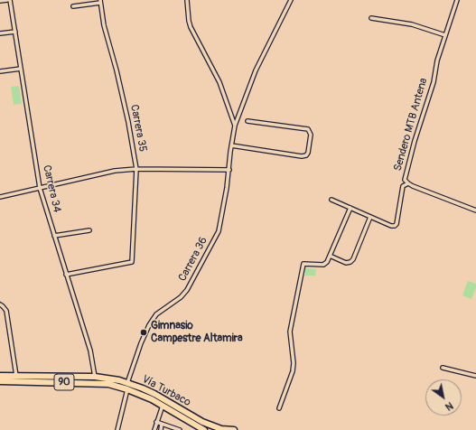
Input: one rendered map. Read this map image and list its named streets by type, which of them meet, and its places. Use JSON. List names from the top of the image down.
{
  "streets": {
    "highway": ["90", "Vía Turbaco"],
    "street": [
      "Sendero MTB Antena",
      "Carrera 35",
      "Carrera 34",
      "Carrera 36"
    ]
  },
  "crossings": [
    ["Carrera 35", "Carrera 34"],
    ["Carrera 34", "Vía Turbaco"],
    ["Carrera 36", "Vía Turbaco"]
  ],
  "places": ["Gimnasio Campestre Altamira"],
  "north": "bottom right"
}
